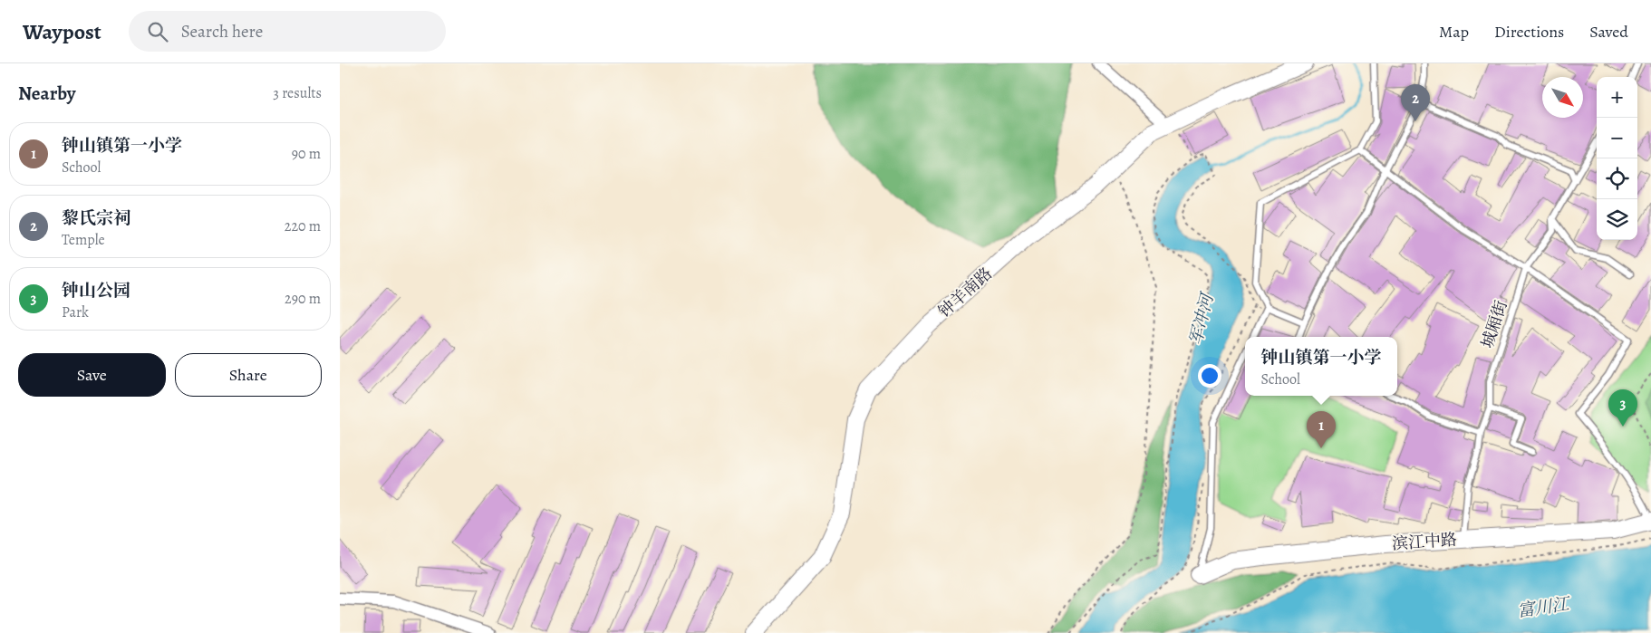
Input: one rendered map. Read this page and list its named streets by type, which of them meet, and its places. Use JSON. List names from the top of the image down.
{
  "streets": {
    "main road": ["钟羊南路", "滨江中路"],
    "lane": ["城厢街"]
  },
  "crossings": [
    ["城厢街", "滨江中路"]
  ],
  "water": ["军冲河", "富川江"],
  "north": "bottom right",
  "page": {
    "header": "Waypost",
    "search": "Search here",
    "nav": ["Map", "Directions", "Saved"],
    "heading": ["Nearby", "3 results"],
    "map_buttons": ["+", "−"],
    "pins": ["2", "3", "1"],
    "list": [
      {
        "mark": "1",
        "name": "钟山镇第一小学",
        "note": "School",
        "value": "90 m"
      },
      {
        "mark": "2",
        "name": "黎氏宗祠",
        "note": "Temple",
        "value": "220 m"
      },
      {
        "mark": "3",
        "name": "钟山公园",
        "note": "Park",
        "value": "290 m"
      }
    ],
    "popup": ["钟山镇第一小学", "School"],
    "buttons": ["Save", "Share"]
  }
}
